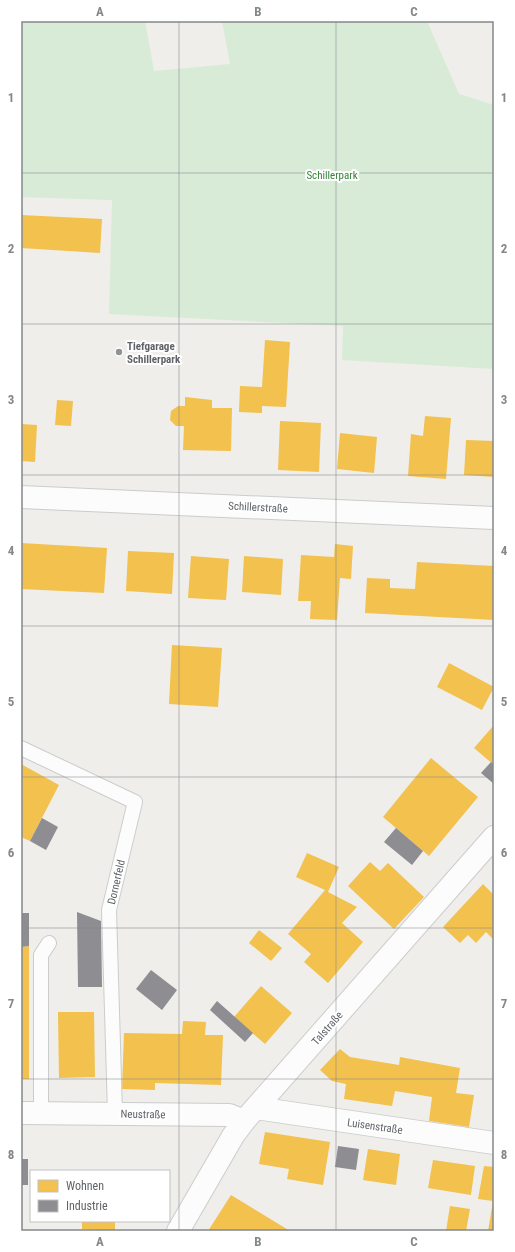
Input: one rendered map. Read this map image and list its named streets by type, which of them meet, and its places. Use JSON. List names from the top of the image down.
{
  "streets": {
    "street": [
      "Schillerstraße",
      "Talstraße",
      "Neustraße",
      "Luisenstraße"
    ],
    "lane": ["Dornerfeld"]
  },
  "crossings": [
    ["Dornerfeld", "Neustraße"],
    ["Talstraße", "Neustraße"],
    ["Talstraße", "Luisenstraße"],
    ["Neustraße", "Luisenstraße"]
  ],
  "parks": ["Schillerpark"],
  "places": ["Tiefgarage Schillerpark"],
  "legend": ["Wohnen", "Industrie"],
  "grid": {
    "columns": ["A", "B", "C"],
    "rows": [
      "1",
      "2",
      "3",
      "4",
      "5",
      "6",
      "7",
      "8"
    ]
  }
}
